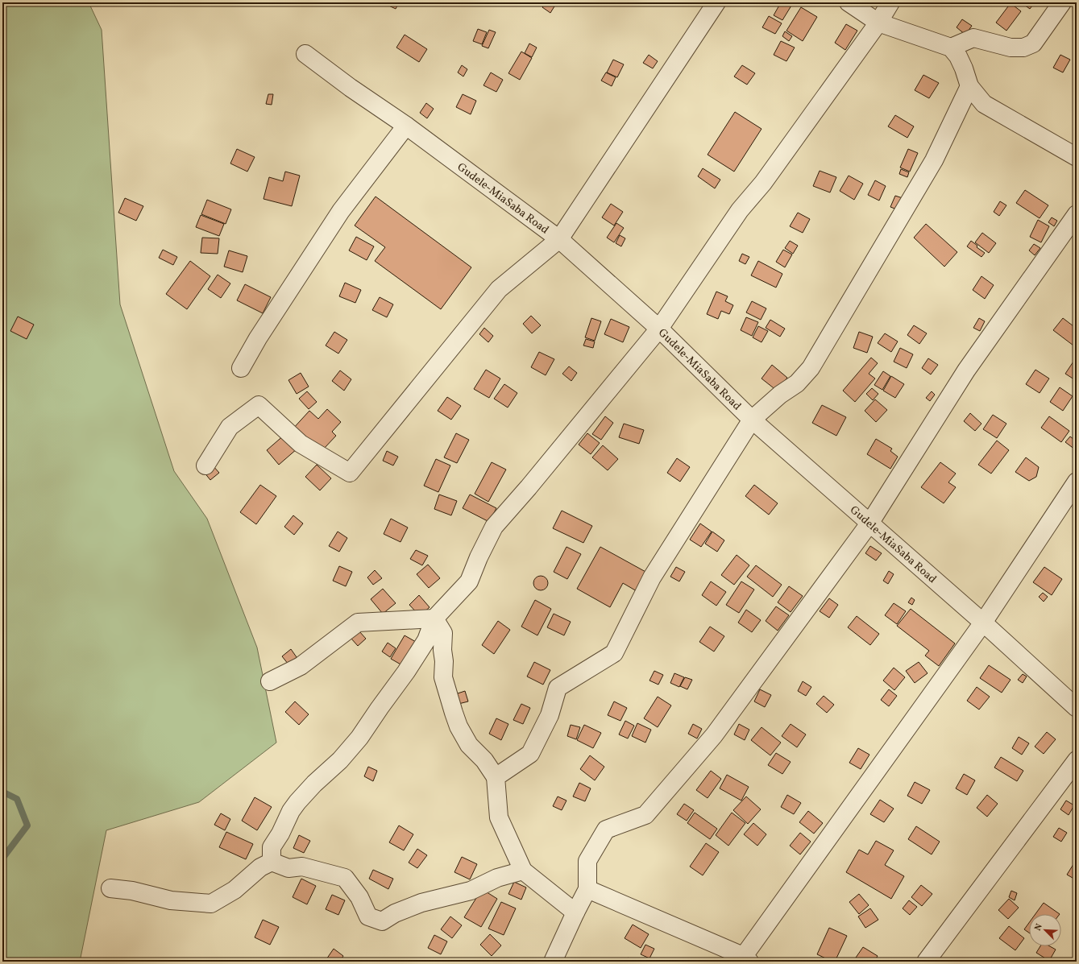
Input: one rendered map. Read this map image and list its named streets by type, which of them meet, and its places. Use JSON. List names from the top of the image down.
{
  "streets": {
    "street": ["Gudele-MiaSaba Road"]
  },
  "north": "top left"
}
